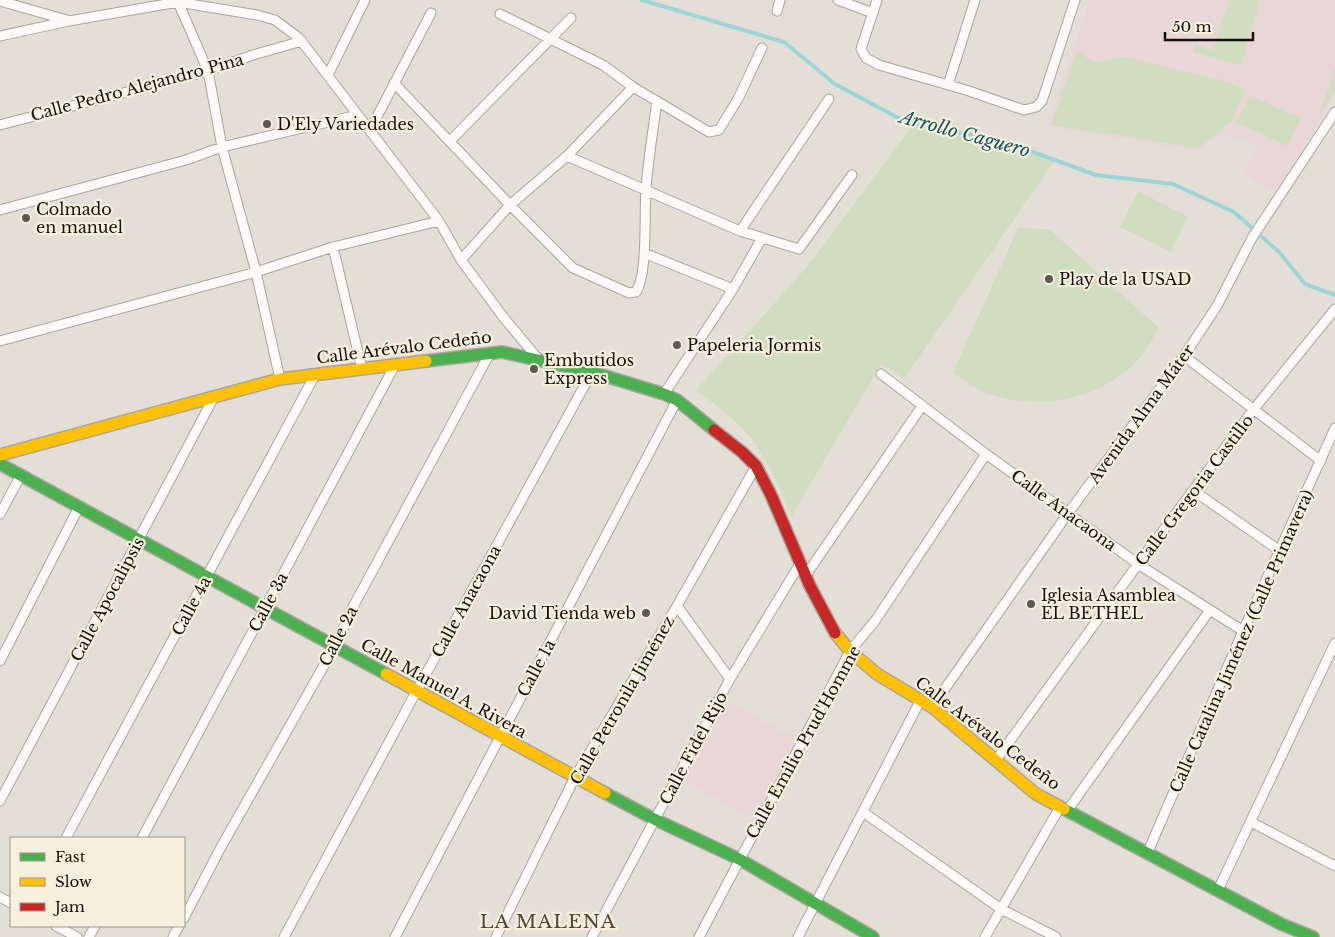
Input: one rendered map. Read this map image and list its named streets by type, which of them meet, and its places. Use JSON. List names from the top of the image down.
{
  "streets": {
    "street": [
      "Calle Pedro Alejandro Pina",
      "Calle Arévalo Cedeño",
      "Avenida Alma Máter",
      "Calle Gregoria Castillo",
      "Calle Anacaona",
      "Calle Apocalipsis",
      "Calle 3a",
      "Calle 4a",
      "Calle 2a",
      "Calle Catalina Jiménez (Calle Primavera)",
      "Calle 1a",
      "Calle Manuel A. Rivera",
      "Calle Petronila Jiménez",
      "Calle Emilio Prud'Homme",
      "Calle Fidel Rijo"
    ]
  },
  "crossings": [
    ["Calle Arévalo Cedeño", "Avenida Alma Máter"],
    ["Calle Arévalo Cedeño", "Calle Gregoria Castillo"],
    ["Calle Arévalo Cedeño", "Calle Anacaona"],
    ["Calle Arévalo Cedeño", "Calle Apocalipsis"],
    ["Calle Arévalo Cedeño", "Calle 3a"],
    ["Calle Arévalo Cedeño", "Calle 4a"],
    ["Calle Arévalo Cedeño", "Calle 2a"],
    ["Calle Arévalo Cedeño", "Calle Catalina Jiménez (Calle Primavera)"],
    ["Calle Arévalo Cedeño", "Calle 1a"],
    ["Calle Arévalo Cedeño", "Calle Petronila Jiménez"],
    ["Calle Arévalo Cedeño", "Calle Emilio Prud'Homme"],
    ["Calle Arévalo Cedeño", "Calle Fidel Rijo"],
    ["Avenida Alma Máter", "Calle Anacaona"],
    ["Calle Gregoria Castillo", "Calle Anacaona"],
    ["Calle Anacaona", "Calle Catalina Jiménez (Calle Primavera)"],
    ["Calle Anacaona", "Calle Manuel A. Rivera"],
    ["Calle Anacaona", "Calle Emilio Prud'Homme"],
    ["Calle Apocalipsis", "Calle Manuel A. Rivera"],
    ["Calle 3a", "Calle Manuel A. Rivera"],
    ["Calle 4a", "Calle Manuel A. Rivera"],
    ["Calle 2a", "Calle Manuel A. Rivera"],
    ["Calle 1a", "Calle Manuel A. Rivera"],
    ["Calle Manuel A. Rivera", "Calle Petronila Jiménez"],
    ["Calle Manuel A. Rivera", "Calle Emilio Prud'Homme"],
    ["Calle Manuel A. Rivera", "Calle Fidel Rijo"]
  ],
  "districts": ["LA MALENA"],
  "water": ["Arrollo Caguero"],
  "places": [
    "D'Ely Variedades",
    "Colmado en manuel",
    "Play de la USAD",
    "Papeleria Jormis",
    "Embutidos Express",
    "Iglesia Asamblea EL BETHEL",
    "David Tienda web"
  ],
  "legend": ["Fast", "Slow", "Jam"],
  "scale_bar": "50 m"
}
